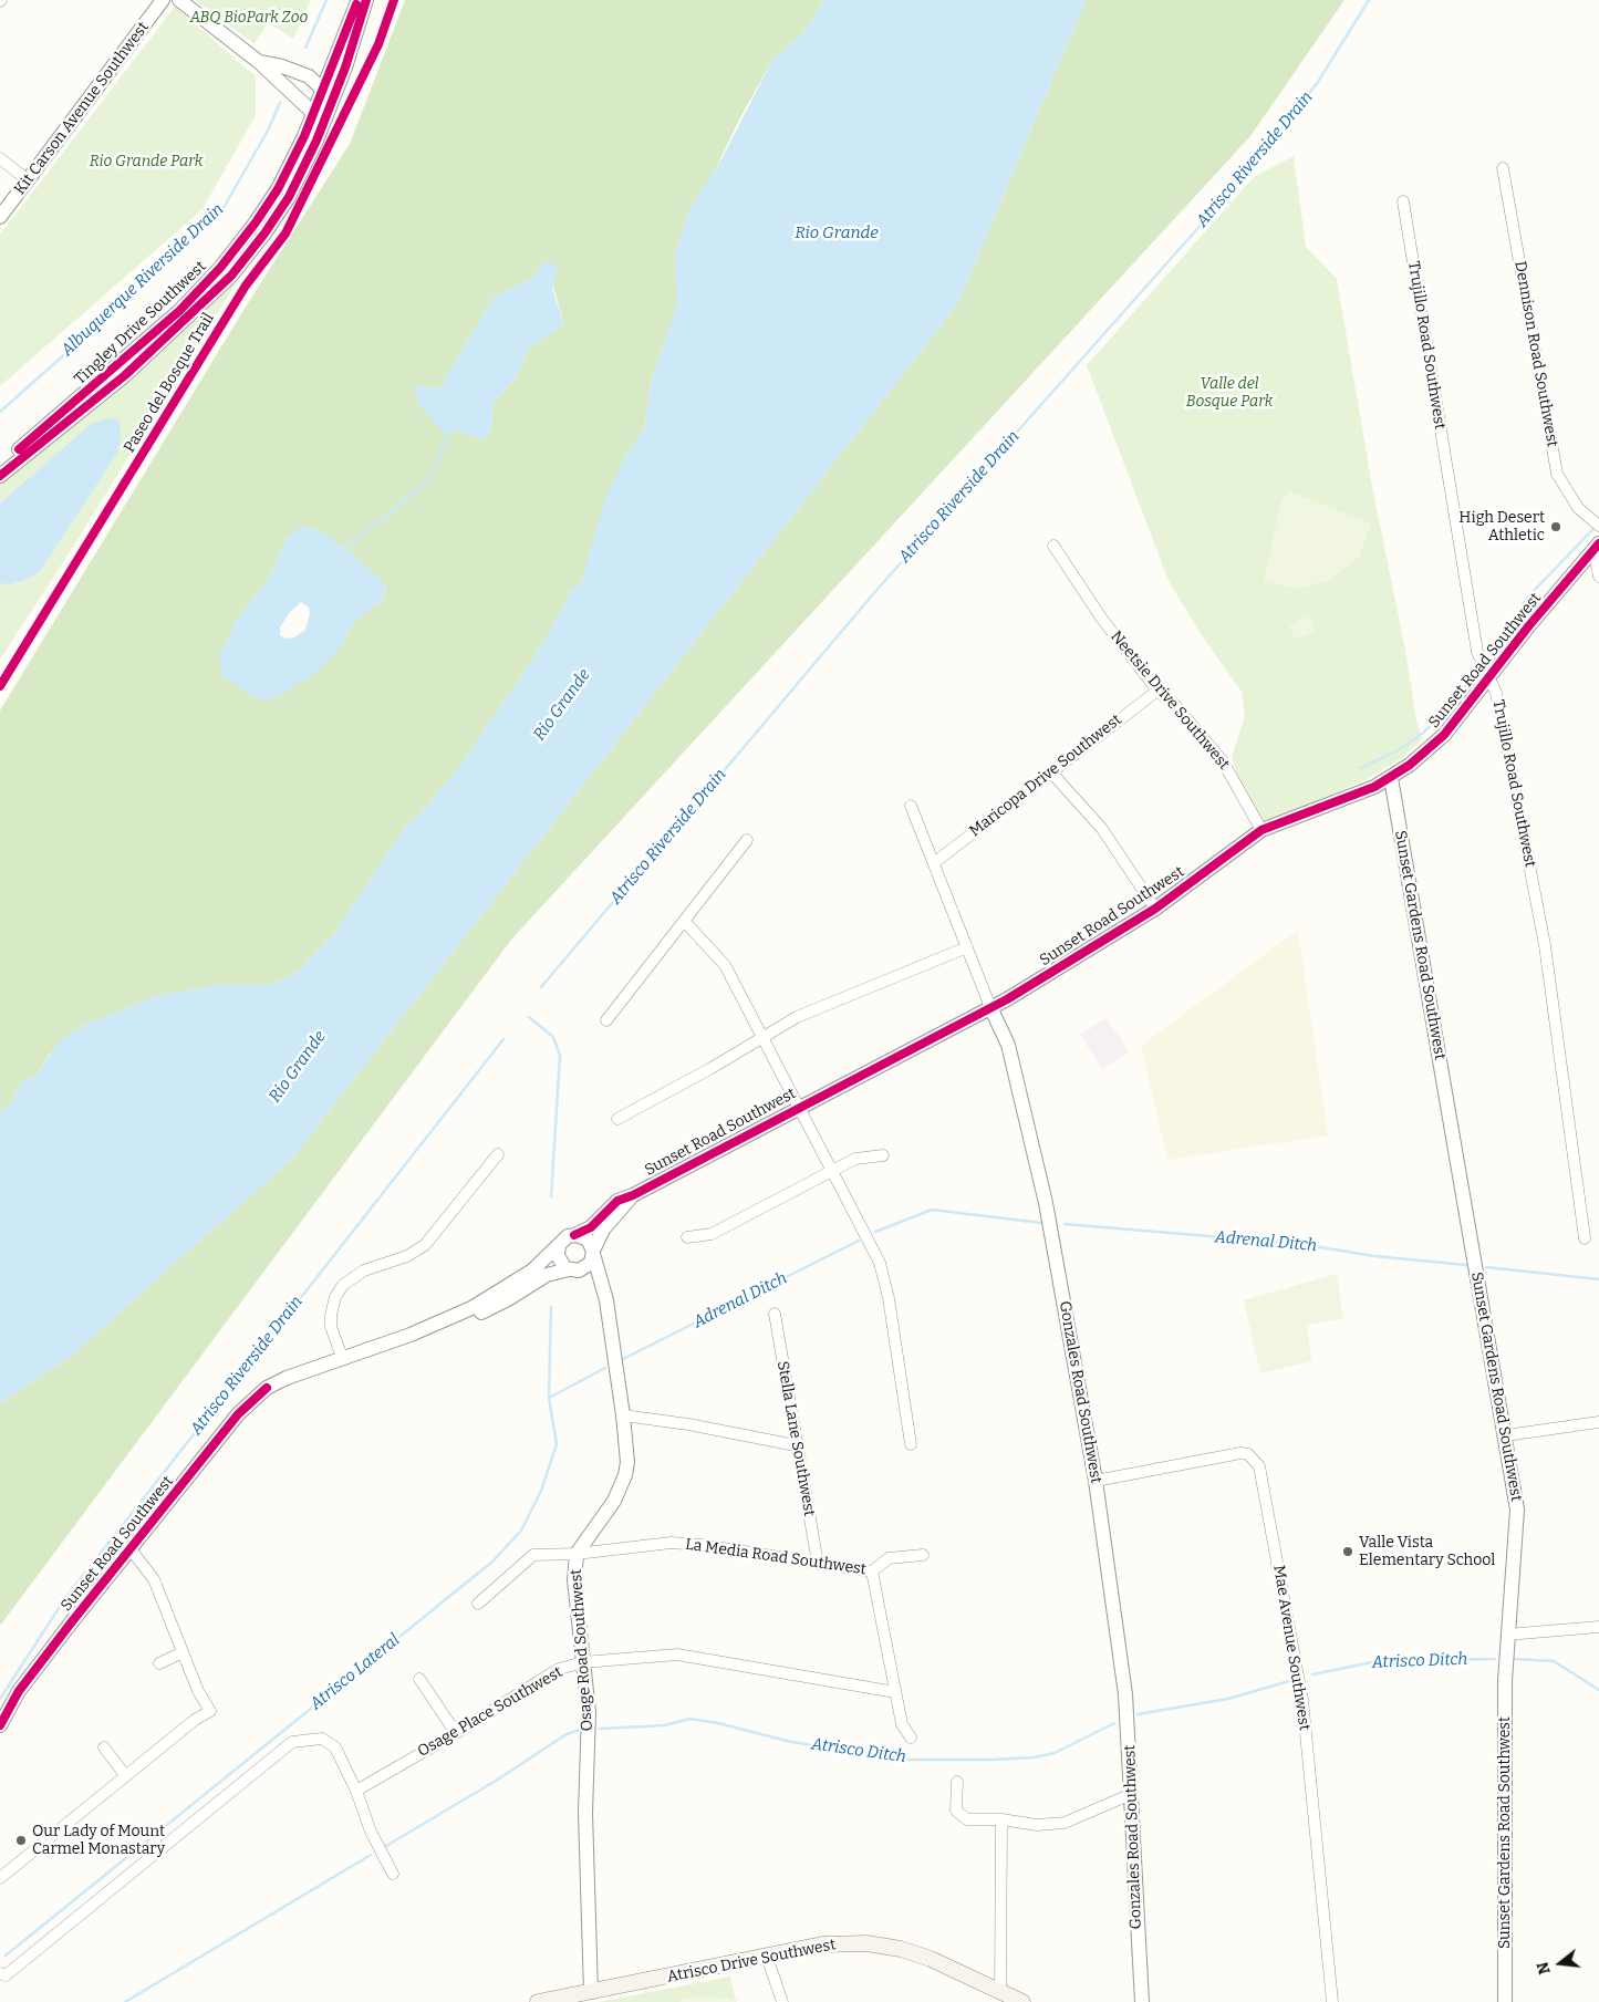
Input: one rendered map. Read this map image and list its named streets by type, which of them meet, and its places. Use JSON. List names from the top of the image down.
{
  "streets": {
    "main road": ["Atrisco Drive Southwest"],
    "street": [
      "Kit Carson Avenue Southwest",
      "Tingley Drive Southwest",
      "Trujillo Road Southwest",
      "Dennison Road Southwest",
      "Sunset Road Southwest",
      "Neetsie Drive Southwest",
      "Maricopa Drive Southwest",
      "Sunset Gardens Road Southwest",
      "Gonzales Road Southwest",
      "Stella Lane Southwest",
      "La Media Road Southwest",
      "Mae Avenue Southwest",
      "Osage Road Southwest",
      "Osage Place Southwest"
    ],
    "cycle path": ["Paseo del Bosque Trail"]
  },
  "crossings": [
    ["Trujillo Road Southwest", "Sunset Road Southwest"],
    ["Sunset Road Southwest", "Neetsie Drive Southwest"],
    ["Sunset Road Southwest", "Sunset Gardens Road Southwest"],
    ["Sunset Road Southwest", "Gonzales Road Southwest"],
    ["Sunset Road Southwest", "Osage Road Southwest"],
    ["Neetsie Drive Southwest", "Maricopa Drive Southwest"],
    ["Maricopa Drive Southwest", "Gonzales Road Southwest"],
    ["Gonzales Road Southwest", "Mae Avenue Southwest"],
    ["Stella Lane Southwest", "La Media Road Southwest"],
    ["La Media Road Southwest", "Osage Road Southwest"],
    ["Osage Road Southwest", "Osage Place Southwest"],
    ["Osage Road Southwest", "Atrisco Drive Southwest"]
  ],
  "water": [
    "Atrisco Riverside Drain",
    "Rio Grande",
    "Albuquerque Riverside Drain",
    "Adrenal Ditch",
    "Atrisco Ditch",
    "Atrisco Lateral"
  ],
  "parks": ["ABQ BioPark Zoo", "Rio Grande Park", "Valle del Bosque Park"],
  "places": ["High Desert Athletic", "Valle Vista Elementary School", "Our Lady of Mount Carmel Monastary"],
  "north": "left"
}
